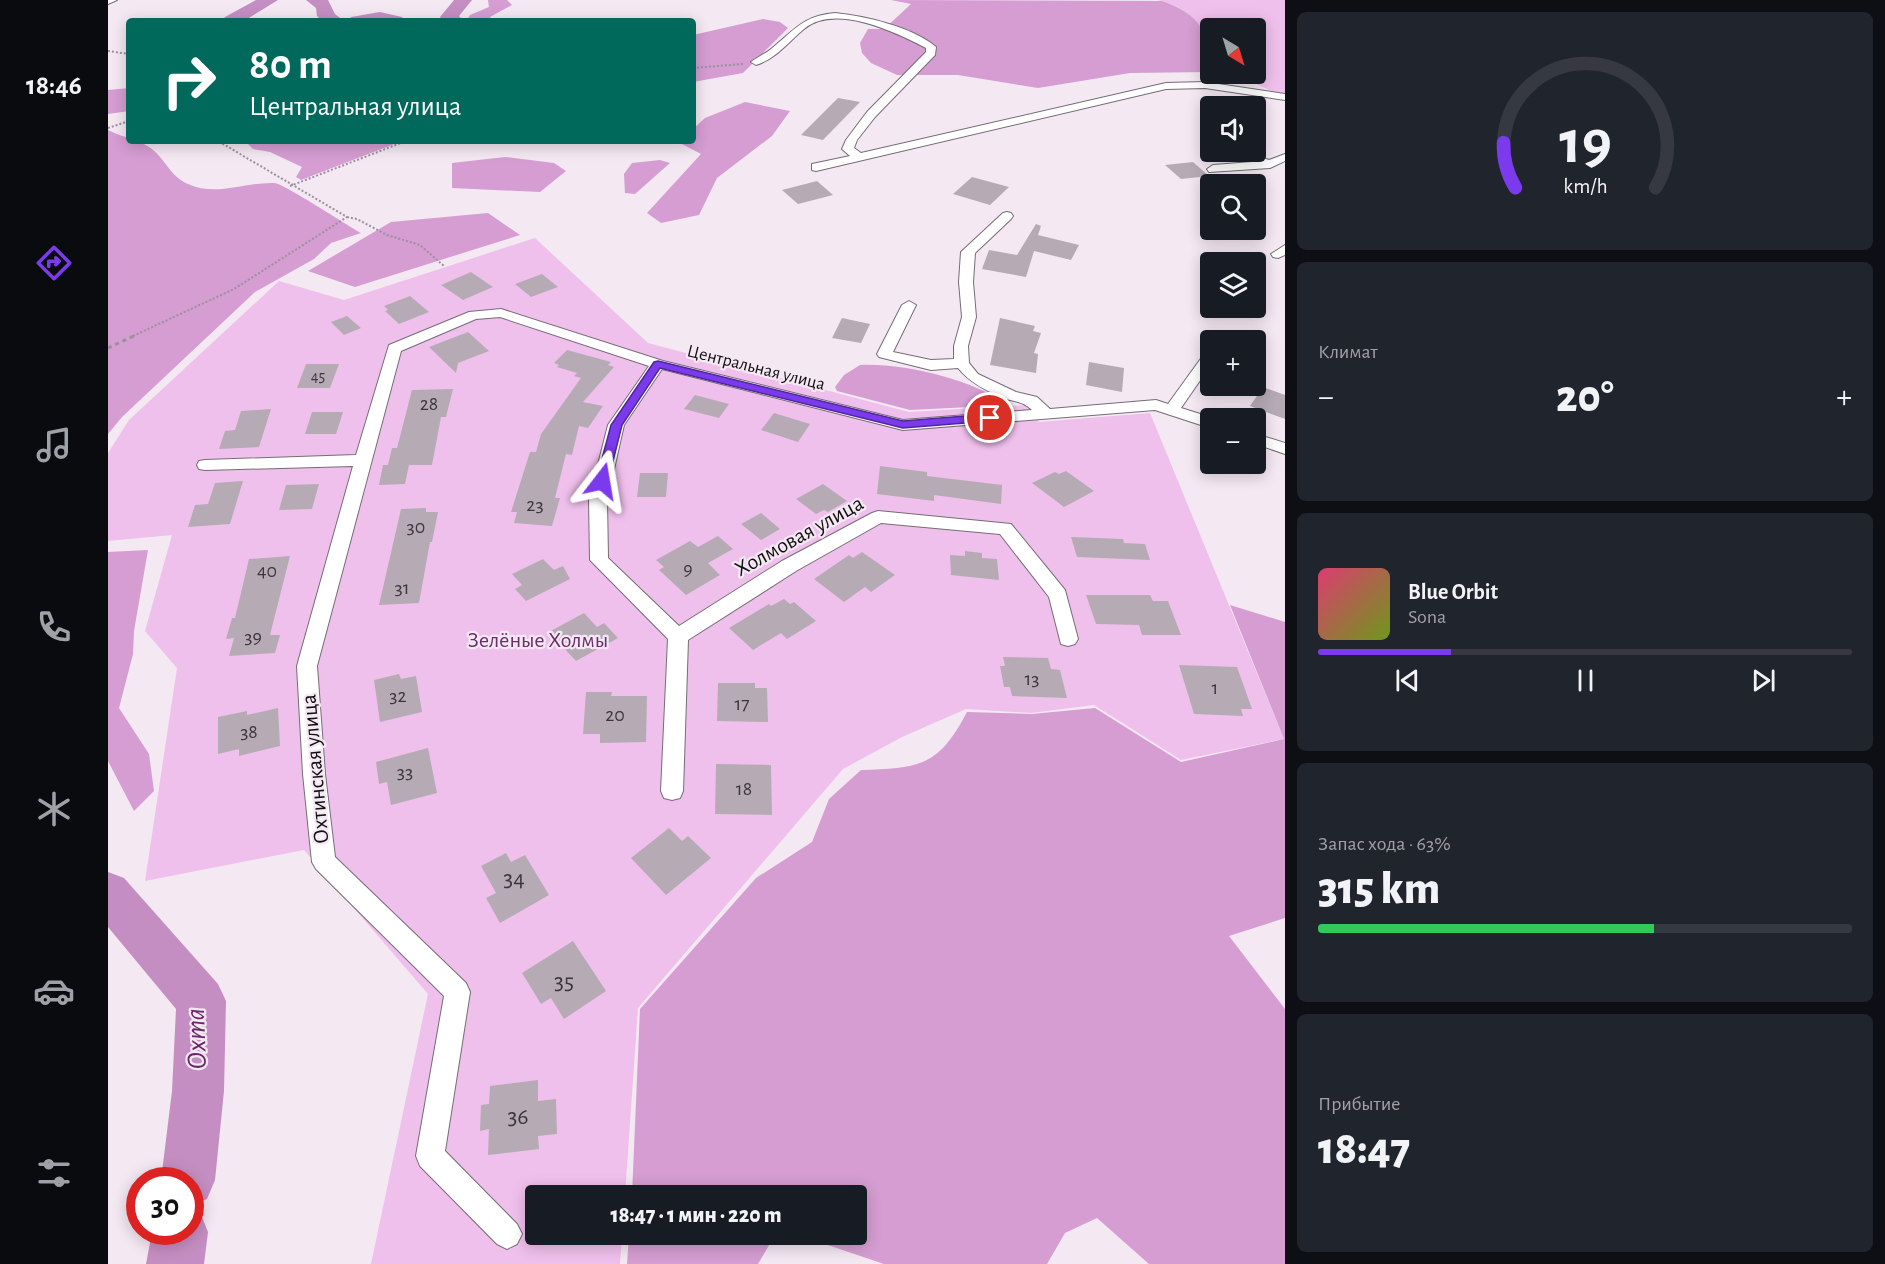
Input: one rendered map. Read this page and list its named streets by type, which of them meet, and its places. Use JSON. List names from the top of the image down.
{
  "streets": {
    "street": ["Центральная улица", "Холмовая улица", "Охтинская улица"]
  },
  "crossings": [
    ["Центральная улица", "Охтинская улица"]
  ],
  "water": ["Охта"],
  "parks": ["Зелёные Холмы"],
  "house_numbers": [
    "45",
    "28",
    "23",
    "30",
    "9",
    "40",
    "31",
    "39",
    "13",
    "1",
    "32",
    "17",
    "20",
    "38",
    "33",
    "18",
    "34",
    "35",
    "36"
  ],
  "north": "bottom right",
  "page": {
    "tabs": "18:46",
    "map_buttons": ["+", "−"],
    "turn": ["80 m", "Центральная улица"],
    "tile": [
      "Климат",
      ["Запас хода · 63%", "315 km"],
      ["Прибытие", "18:47"]
    ],
    "heat": ["−", "20°", "+"],
    "song": ["Blue Orbit", "Sona"],
    "limit": "30",
    "trip": "18:47 · 1 мин · 220 m",
    "gauge": ["19", "km/h"]
  }
}
